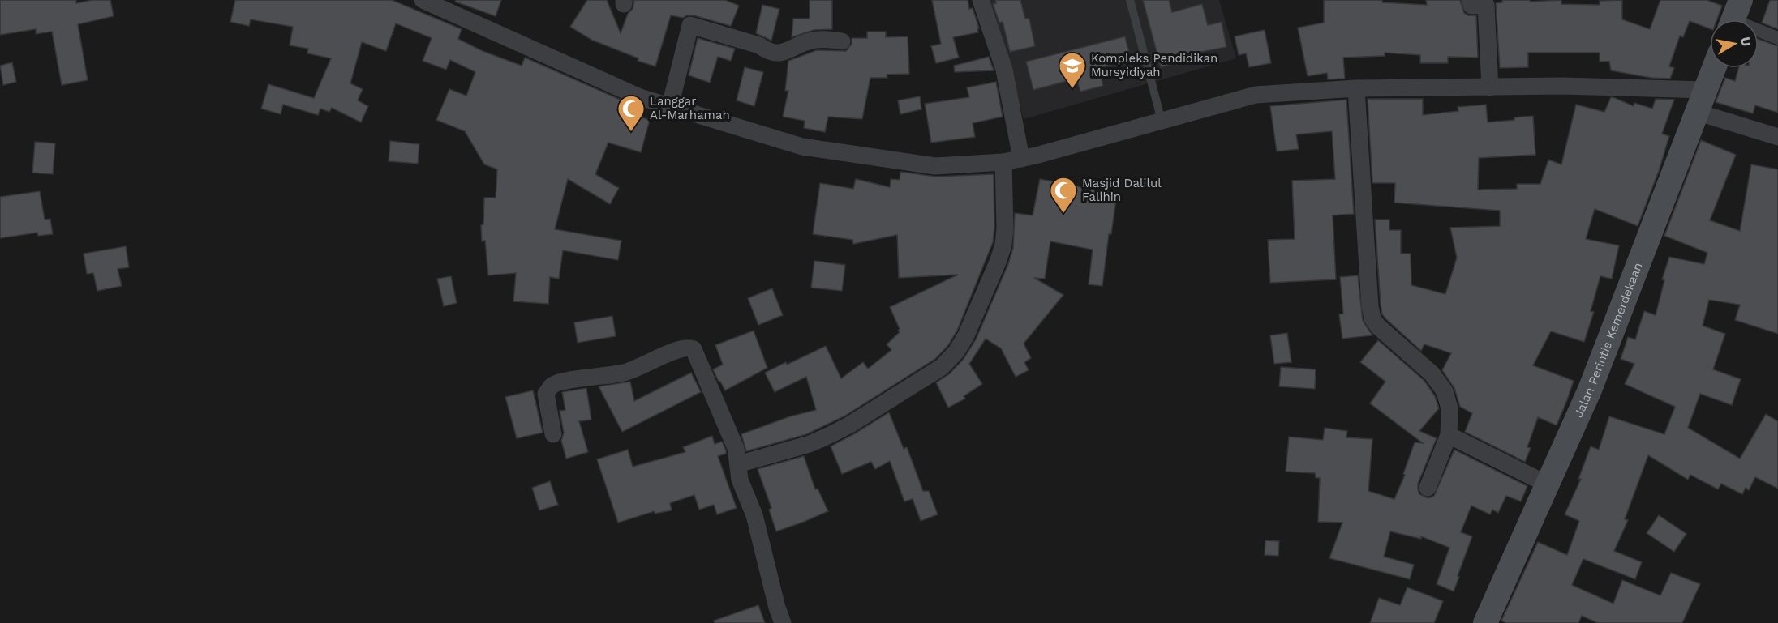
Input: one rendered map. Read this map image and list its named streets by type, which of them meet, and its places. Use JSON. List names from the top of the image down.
{
  "streets": {
    "main road": ["Jalan Perintis Kemerdekaan"]
  },
  "places": {
    "school or university": ["Kompleks Pendidikan Mursyidiyah"],
    "mosque": ["Langgar Al-Marhamah", "Masjid Dalilul Falihin"]
  },
  "north": "right"
}
